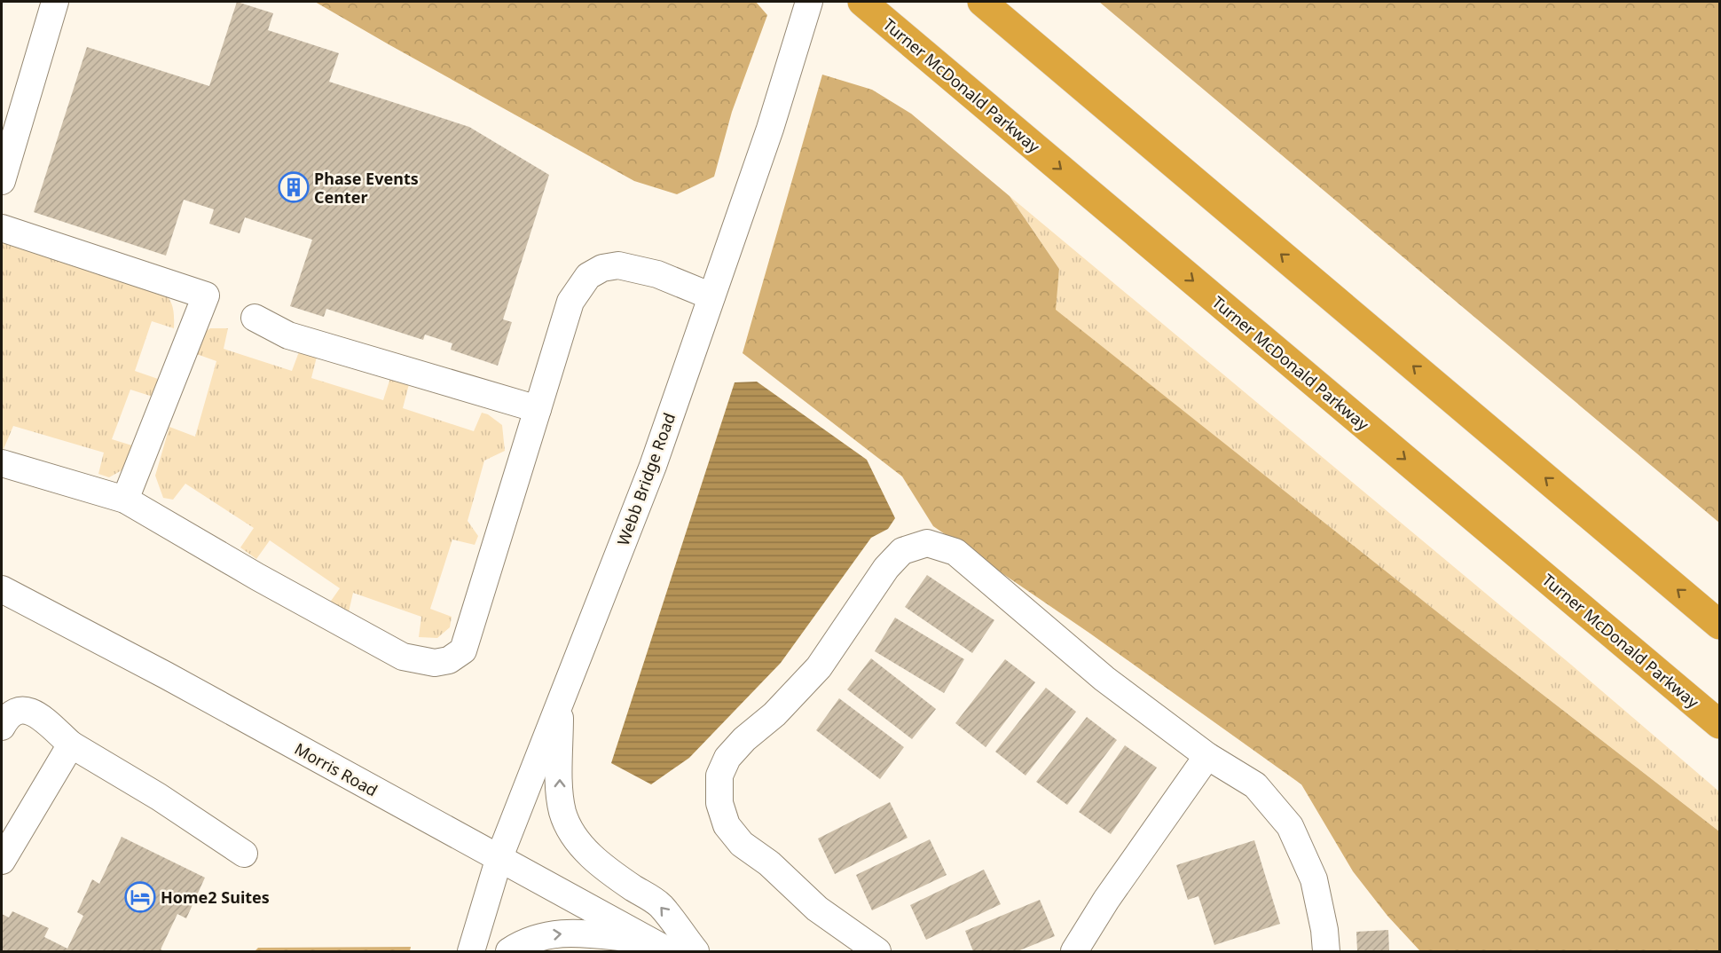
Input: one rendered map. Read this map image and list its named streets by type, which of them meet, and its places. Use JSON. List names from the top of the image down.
{
  "streets": {
    "highway": ["Turner McDonald Parkway"],
    "street": ["Webb Bridge Road", "Morris Road"]
  },
  "crossings": [
    ["Webb Bridge Road", "Morris Road"]
  ],
  "places": {
    "building": ["Phase Events Center"],
    "hotel": ["Home2 Suites"]
  }
}
